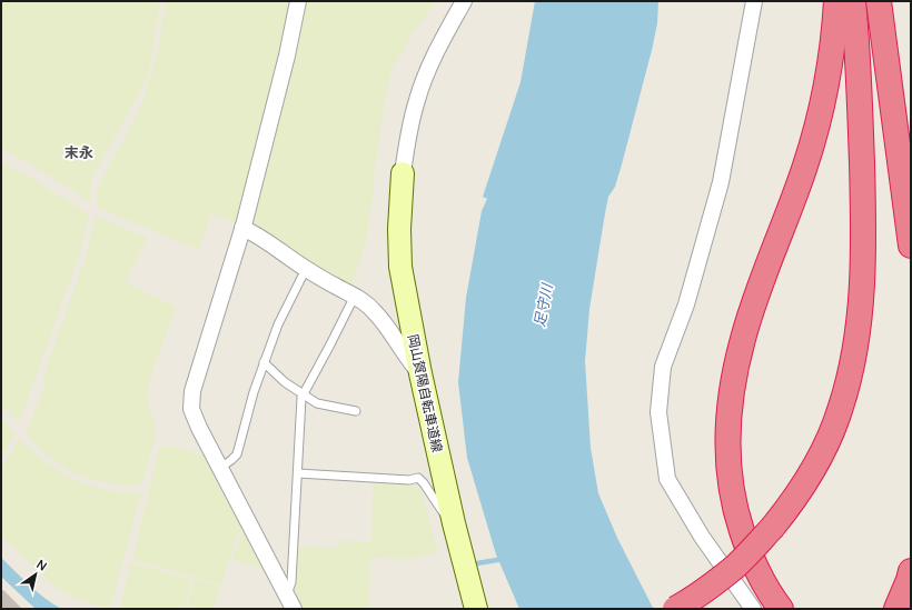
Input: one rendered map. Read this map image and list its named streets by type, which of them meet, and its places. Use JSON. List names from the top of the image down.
{
  "streets": {
    "main road": ["岡山賀陽自転車道線"]
  },
  "districts": ["末永"],
  "water": ["足守川"],
  "north": "top right"
}
